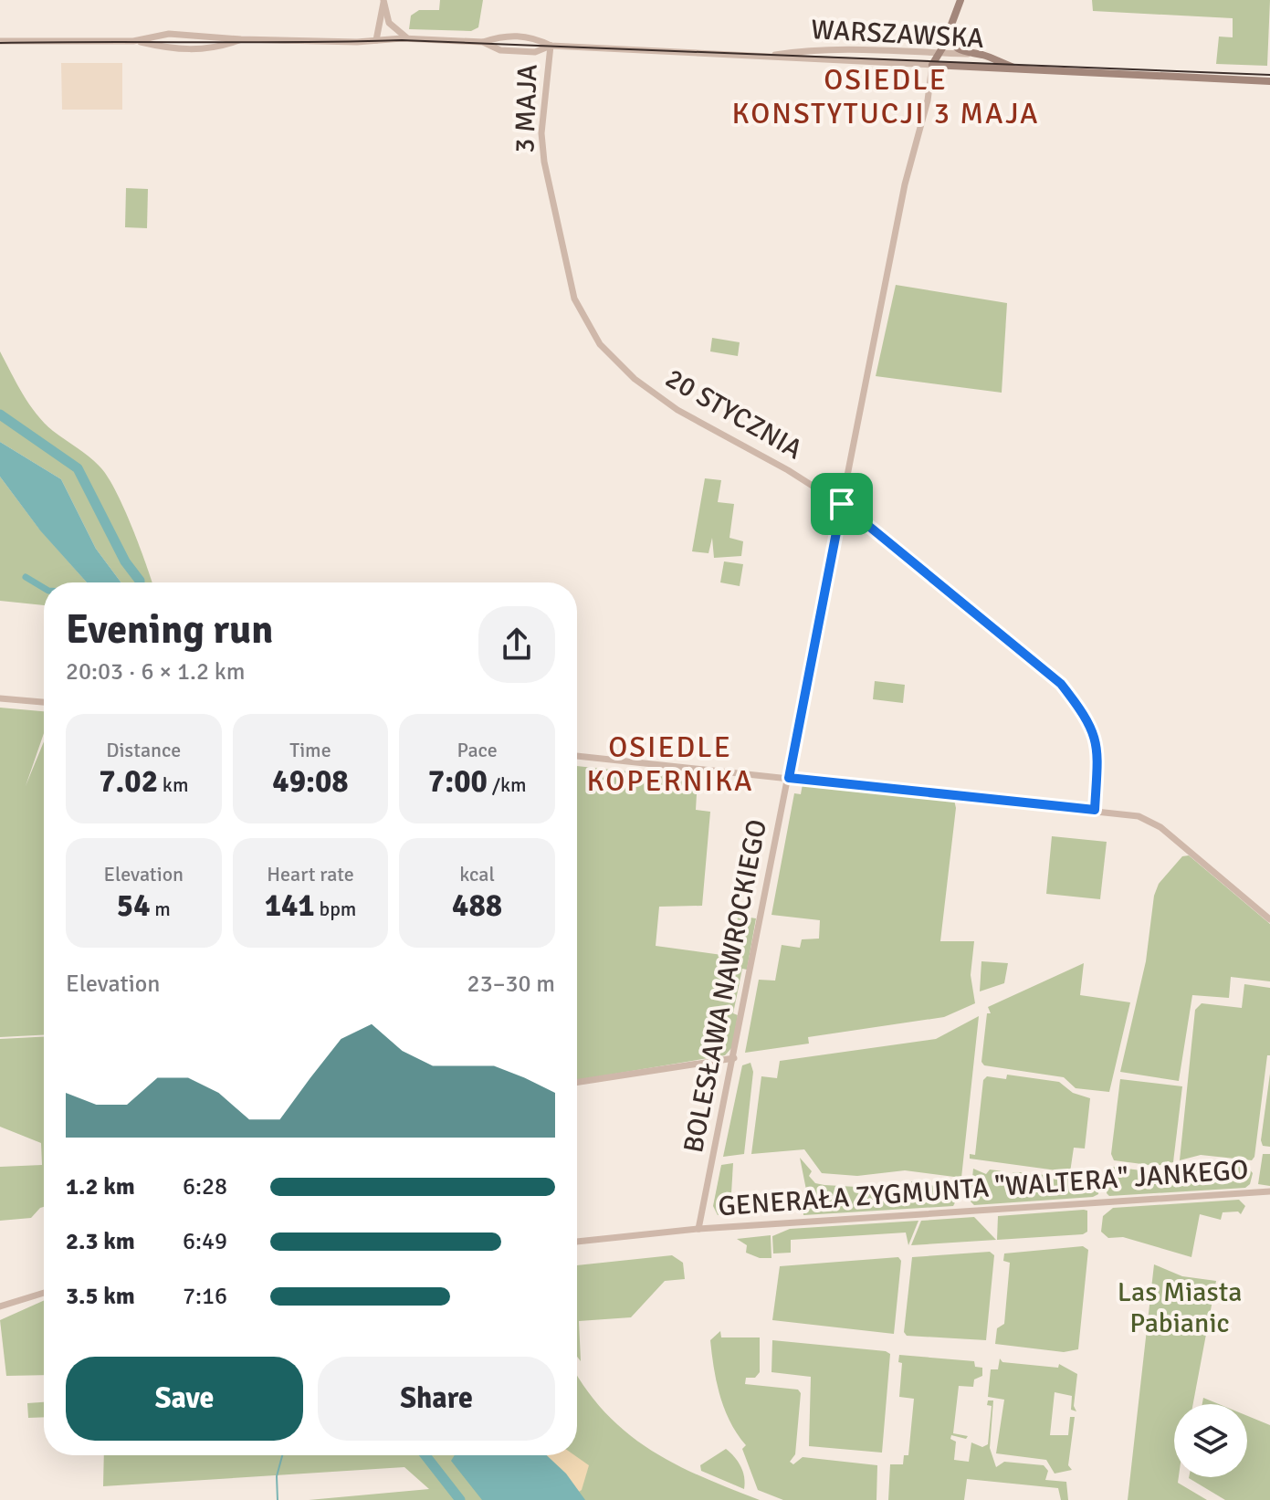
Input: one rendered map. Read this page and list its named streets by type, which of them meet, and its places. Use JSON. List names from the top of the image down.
{
  "streets": {
    "main road": ["WARSZAWSKA"],
    "street": [
      "3 MAJA",
      "20 STYCZNIA",
      "BOLESŁAWA NAWROCKIEGO",
      "GENERAŁA ZYGMUNTA \"WALTERA\" JANKEGO"
    ]
  },
  "crossings": [
    ["WARSZAWSKA", "3 MAJA"],
    ["WARSZAWSKA", "BOLESŁAWA NAWROCKIEGO"],
    ["3 MAJA", "20 STYCZNIA"],
    ["20 STYCZNIA", "BOLESŁAWA NAWROCKIEGO"],
    ["BOLESŁAWA NAWROCKIEGO", "GENERAŁA ZYGMUNTA \"WALTERA\" JANKEGO"]
  ],
  "districts": ["OSIEDLE KONSTYTUCJI 3 MAJA", "OSIEDLE KOPERNIKA"],
  "parks": ["Las Miasta Pabianic"],
  "page": {
    "heading": ["Evening run", "20:03 · 6 × 1.2 km"],
    "stats": [
      ["Distance", "7.02 km"],
      ["Time", "49:08"],
      ["Pace", "7:00 /km"],
      ["Elevation", "54 m"],
      ["Heart rate", "141 bpm"],
      ["kcal", "488"]
    ],
    "chart": ["Elevation", "23–30 m"],
    "list": [
      {
        "name": "1.2 km",
        "note": "6:28"
      },
      {
        "name": "2.3 km",
        "note": "6:49"
      },
      {
        "name": "3.5 km",
        "note": "7:16"
      }
    ],
    "buttons": ["Save", "Share"]
  }
}
